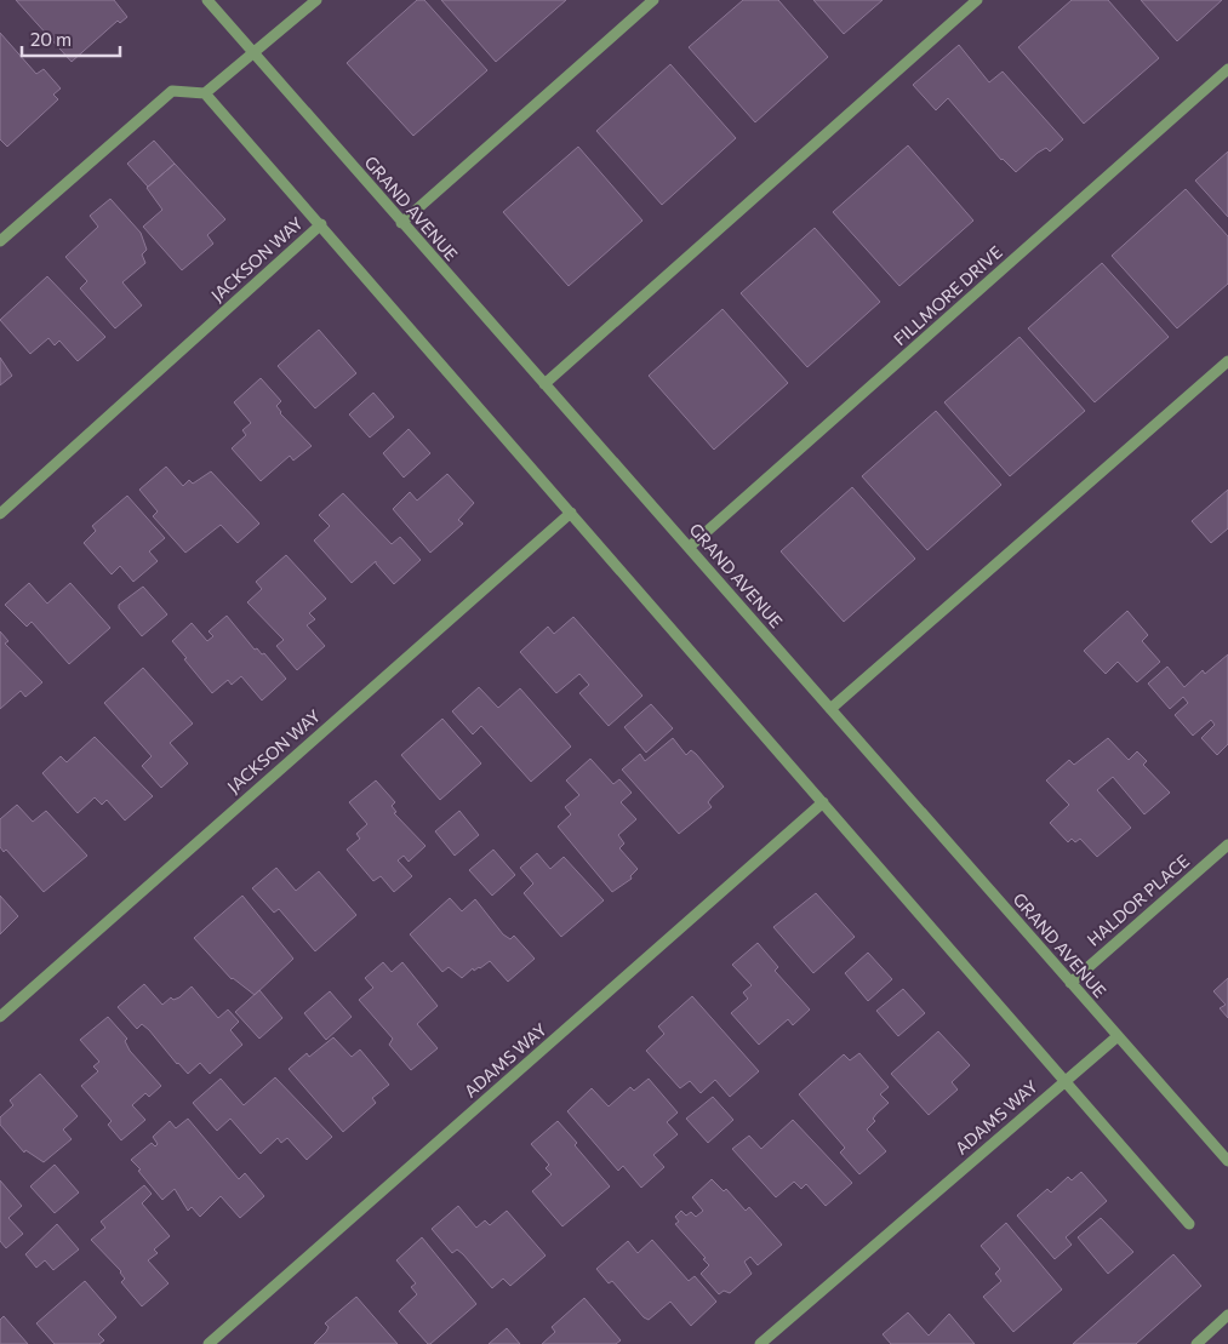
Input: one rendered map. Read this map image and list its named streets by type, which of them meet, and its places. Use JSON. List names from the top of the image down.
{
  "streets": {
    "street": [
      "GRAND AVENUE",
      "JACKSON WAY",
      "FILLMORE DRIVE",
      "HALDOR PLACE",
      "ADAMS WAY"
    ]
  },
  "crossings": [
    ["GRAND AVENUE", "FILLMORE DRIVE"],
    ["GRAND AVENUE", "HALDOR PLACE"],
    ["GRAND AVENUE", "ADAMS WAY"]
  ],
  "scale_bar": "20 m"
}
